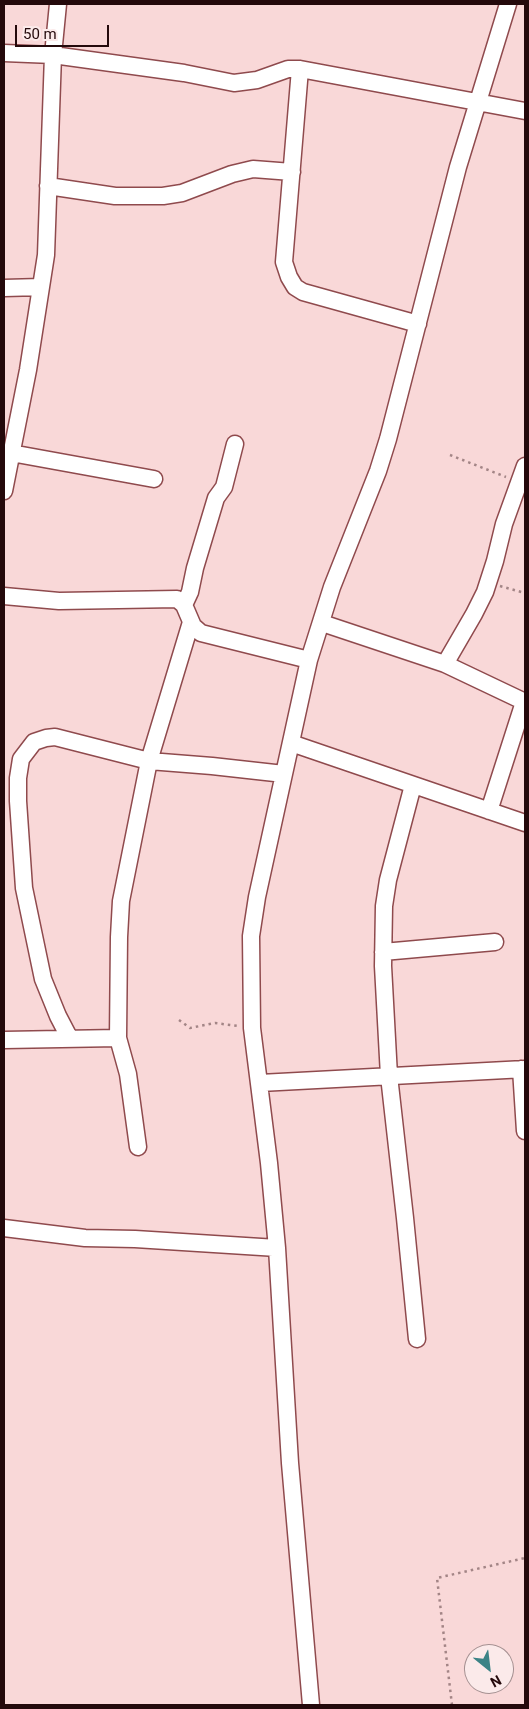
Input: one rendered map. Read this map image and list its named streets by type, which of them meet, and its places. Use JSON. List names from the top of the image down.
{
  "scale_bar": "50 m",
  "north": "bottom right"
}
